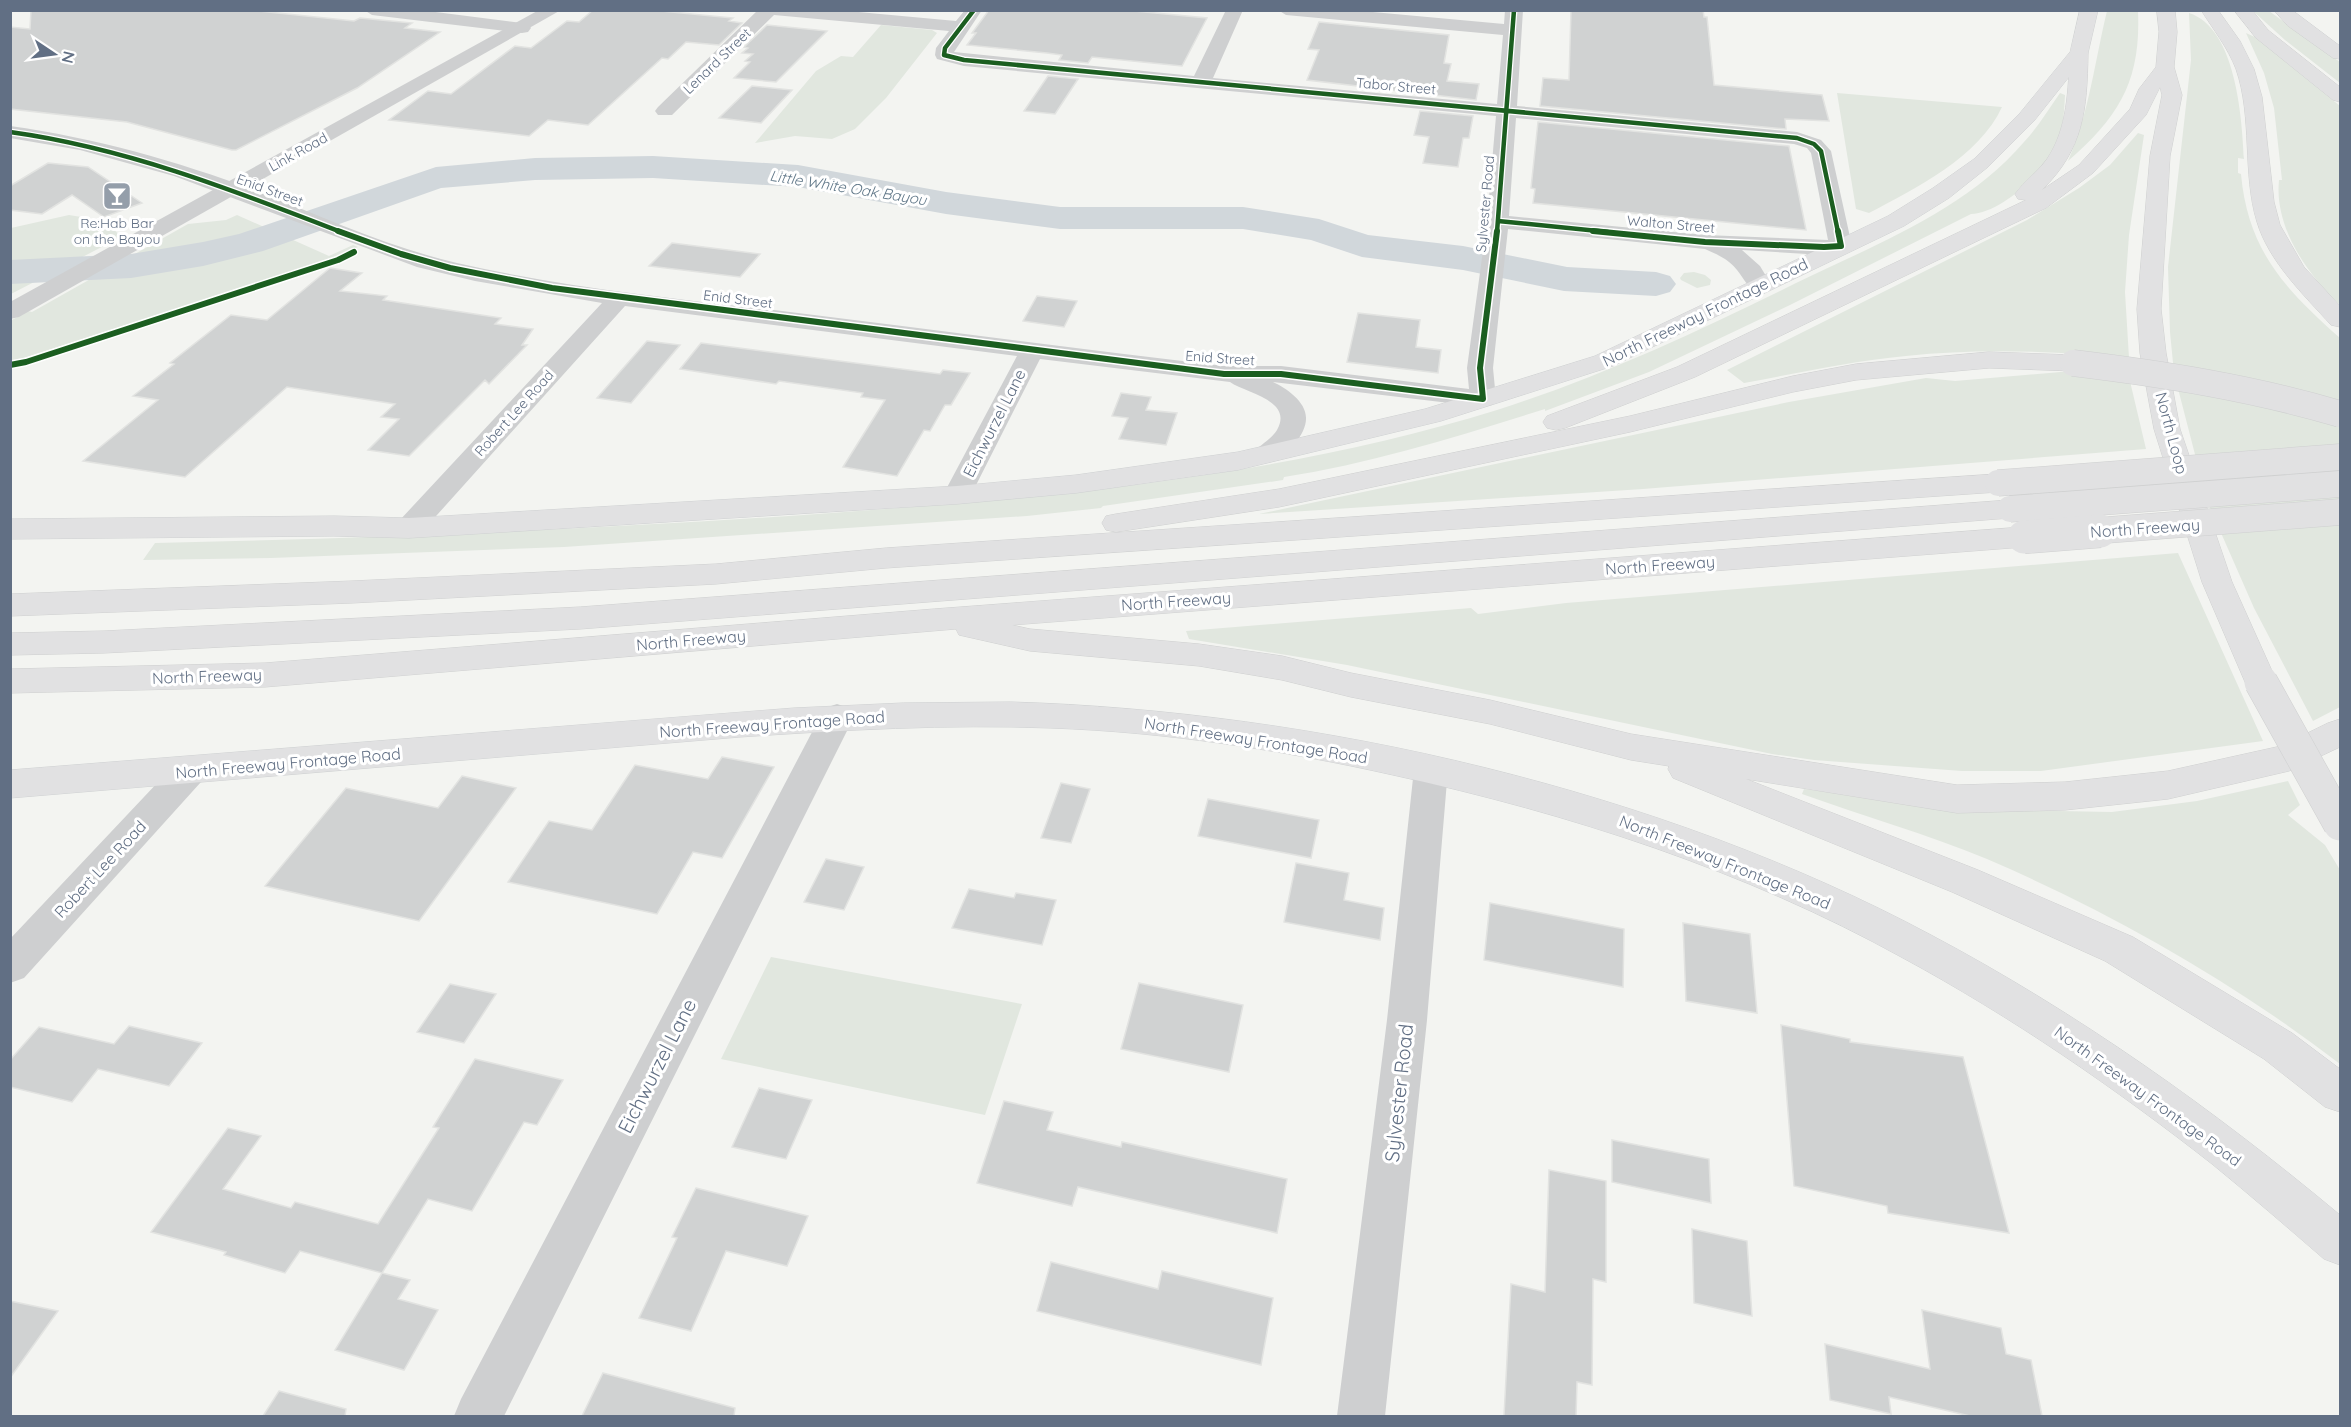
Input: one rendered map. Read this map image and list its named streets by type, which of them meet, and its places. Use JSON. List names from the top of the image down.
{
  "streets": {
    "main road": ["North Freeway Frontage Road", "North Loop", "North Freeway"],
    "street": [
      "Lenard Street",
      "Tabor Street",
      "Link Road",
      "Enid Street",
      "Sylvester Road",
      "Walton Street",
      "Robert Lee Road",
      "Eichwurzel Lane"
    ]
  },
  "crossings": [
    ["Tabor Street", "Sylvester Road"],
    ["Tabor Street", "Walton Street"],
    ["Tabor Street", "North Freeway Frontage Road"],
    ["Link Road", "Enid Street"],
    ["Enid Street", "Sylvester Road"],
    ["Enid Street", "North Freeway Frontage Road"],
    ["Enid Street", "Robert Lee Road"],
    ["Enid Street", "Eichwurzel Lane"],
    ["Sylvester Road", "Walton Street"],
    ["Sylvester Road", "North Freeway Frontage Road"],
    ["Walton Street", "North Freeway Frontage Road"],
    ["North Freeway Frontage Road", "Robert Lee Road"],
    ["North Freeway Frontage Road", "Eichwurzel Lane"]
  ],
  "water": ["Little White Oak Bayou"],
  "places": {
    "bar": ["Re:Hab Bar on the Bayou"]
  },
  "north": "right"
}
